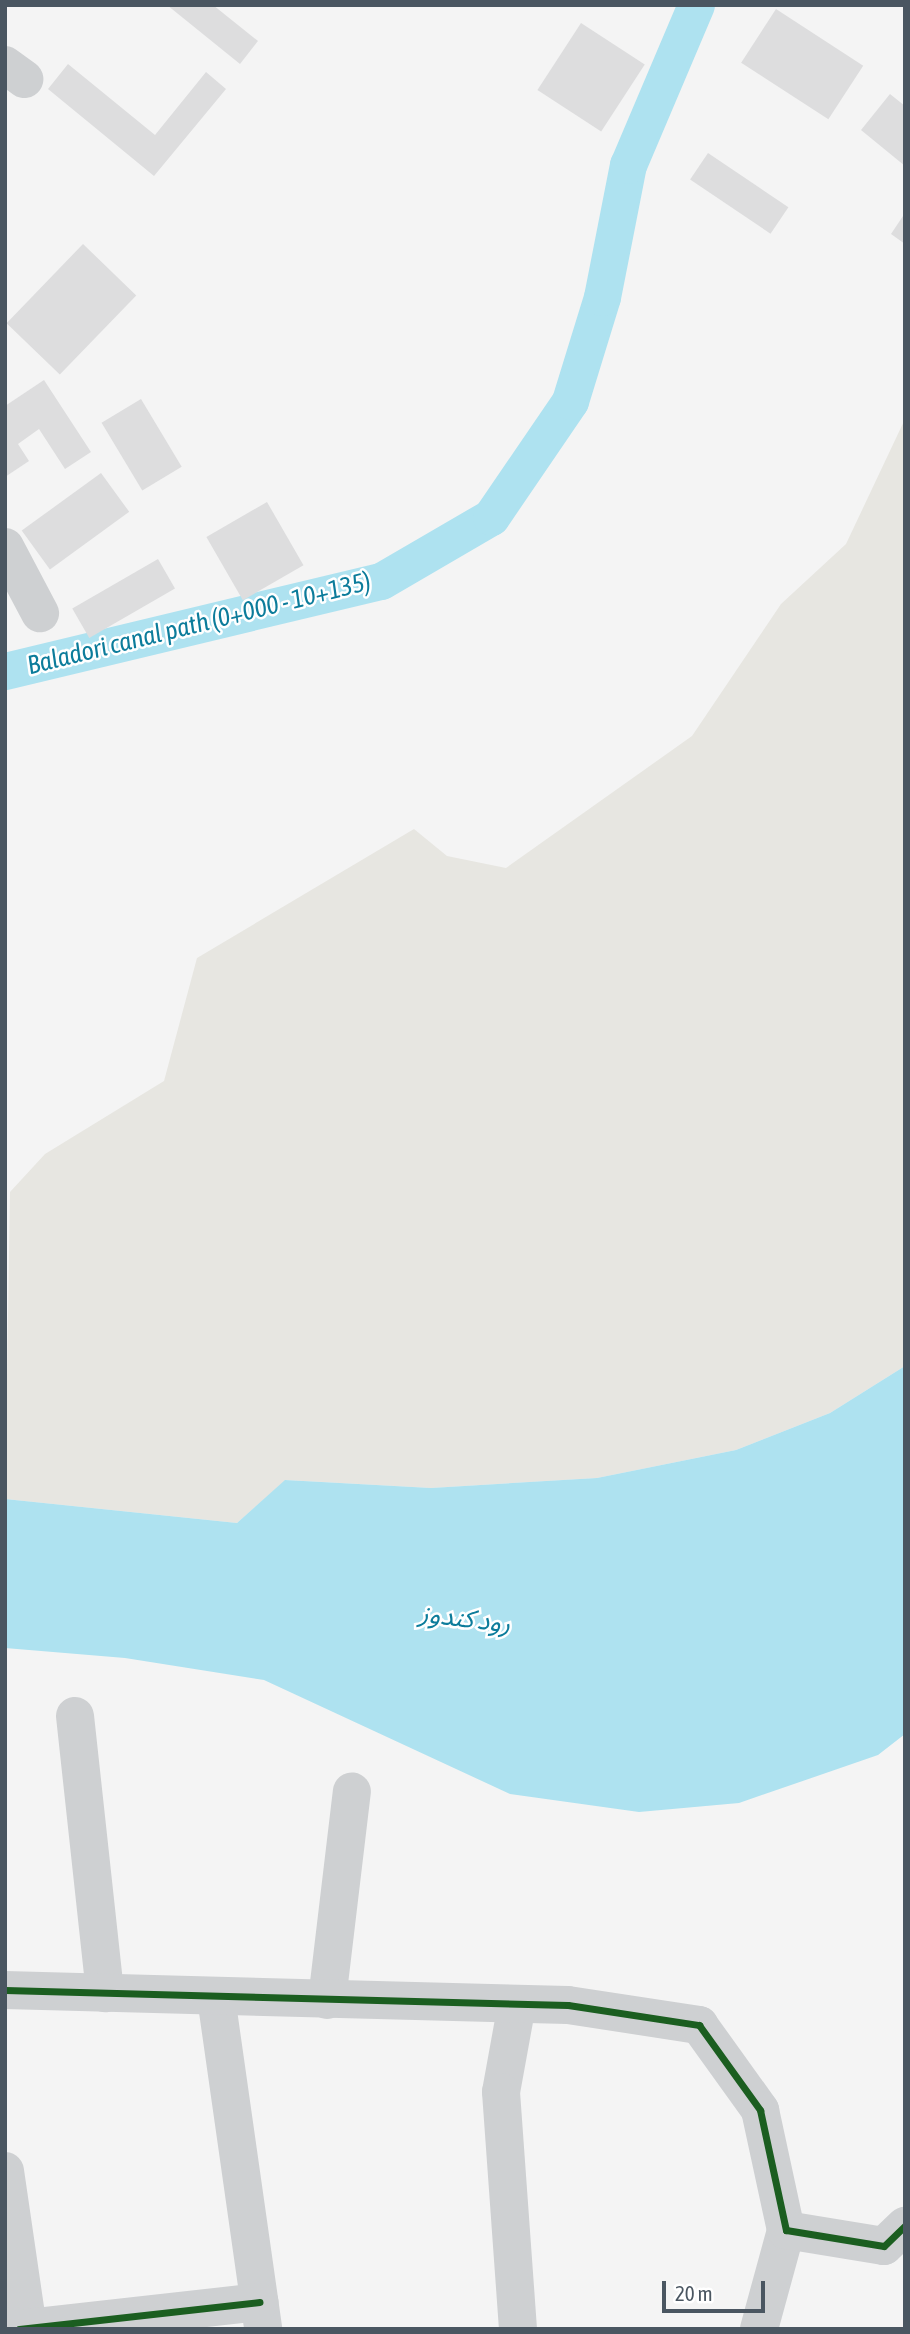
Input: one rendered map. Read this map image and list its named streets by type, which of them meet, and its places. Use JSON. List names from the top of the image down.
{
  "water": ["Baladori canal path (0+000 - 10+135)", "رود کندوز"],
  "scale_bar": "20 m"
}
